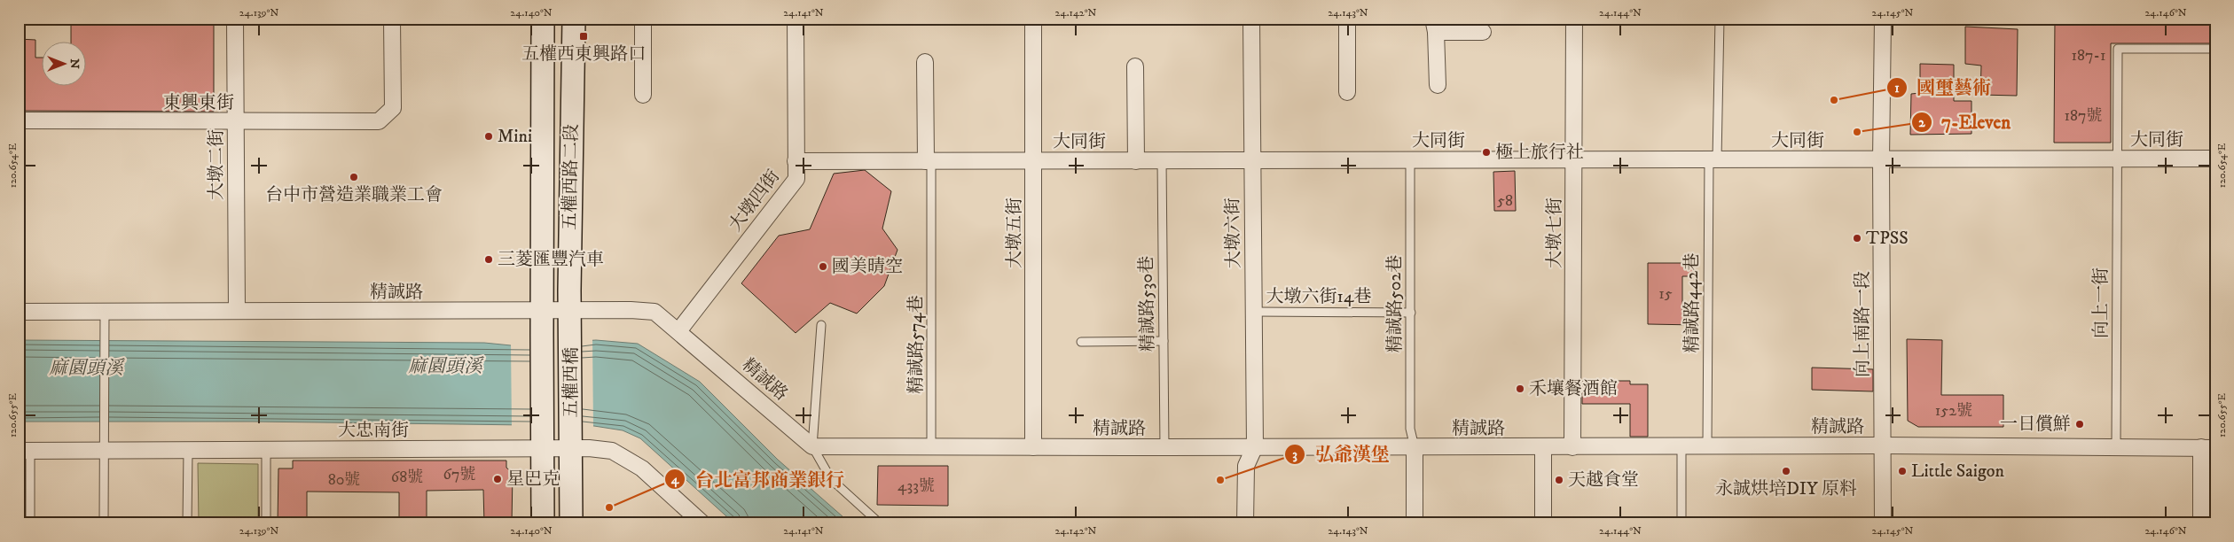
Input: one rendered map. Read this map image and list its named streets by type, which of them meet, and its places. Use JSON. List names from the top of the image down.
{
  "streets": {
    "main road": ["五權西路二段", "五權西橋"],
    "street": [
      "東興東街",
      "大同街",
      "大墩二街",
      "大墩四街",
      "大墩五街",
      "大墩六街",
      "大墩七街",
      "精誠路",
      "向上南路一段",
      "大忠南街"
    ],
    "lane": [
      "大墩六街14巷",
      "精誠路442巷",
      "向上一街",
      "精誠路530巷",
      "精誠路502巷",
      "精誠路574巷"
    ]
  },
  "crossings": [
    ["東興東街", "大墩二街"],
    ["大同街", "大墩四街"],
    ["大同街", "大墩五街"],
    ["大同街", "大墩六街"],
    ["大同街", "大墩七街"],
    ["大同街", "精誠路442巷"],
    ["大同街", "向上一街"],
    ["大同街", "精誠路530巷"],
    ["大同街", "精誠路502巷"],
    ["大同街", "向上南路一段"],
    ["大同街", "精誠路574巷"],
    ["大墩二街", "精誠路"],
    ["五權西路二段", "精誠路"],
    ["五權西路二段", "五權西橋"],
    ["大墩四街", "精誠路"],
    ["大墩五街", "精誠路"],
    ["大墩六街", "精誠路"],
    ["大墩六街", "大墩六街14巷"],
    ["大墩七街", "精誠路"],
    ["精誠路", "精誠路442巷"],
    ["精誠路", "向上一街"],
    ["精誠路", "精誠路530巷"],
    ["精誠路", "精誠路502巷"],
    ["精誠路", "向上南路一段"],
    ["精誠路", "精誠路574巷"],
    ["大墩六街14巷", "精誠路502巷"],
    ["五權西橋", "大忠南街"]
  ],
  "water": ["麻園頭溪"],
  "places": {
    "transit": ["五權西東興路口"],
    "other": [
      "國璽藝術",
      "7-Eleven",
      "Mini",
      "極上旅行社",
      "台中市營造業職業工會",
      "TPSS",
      "三菱匯豐汽車",
      "國美晴空",
      "禾壤餐酒館",
      "一日償鮮",
      "永誠烘培DIY 原料",
      "Little Saigon",
      "星巴克",
      "弘爺漢堡",
      "天越食堂",
      "台北富邦商業銀行"
    ]
  },
  "house_numbers": [
    "187-1",
    "187號",
    "58",
    "15",
    "152號",
    "67號",
    "68號",
    "80號",
    "433號"
  ],
  "north": "right",
  "coordinates": [
    "24.139°N",
    "24.140°N",
    "24.141°N",
    "24.142°N",
    "24.143°N",
    "24.144°N",
    "24.145°N",
    "24.146°N",
    "120.654°E",
    "120.655°E"
  ]
}
